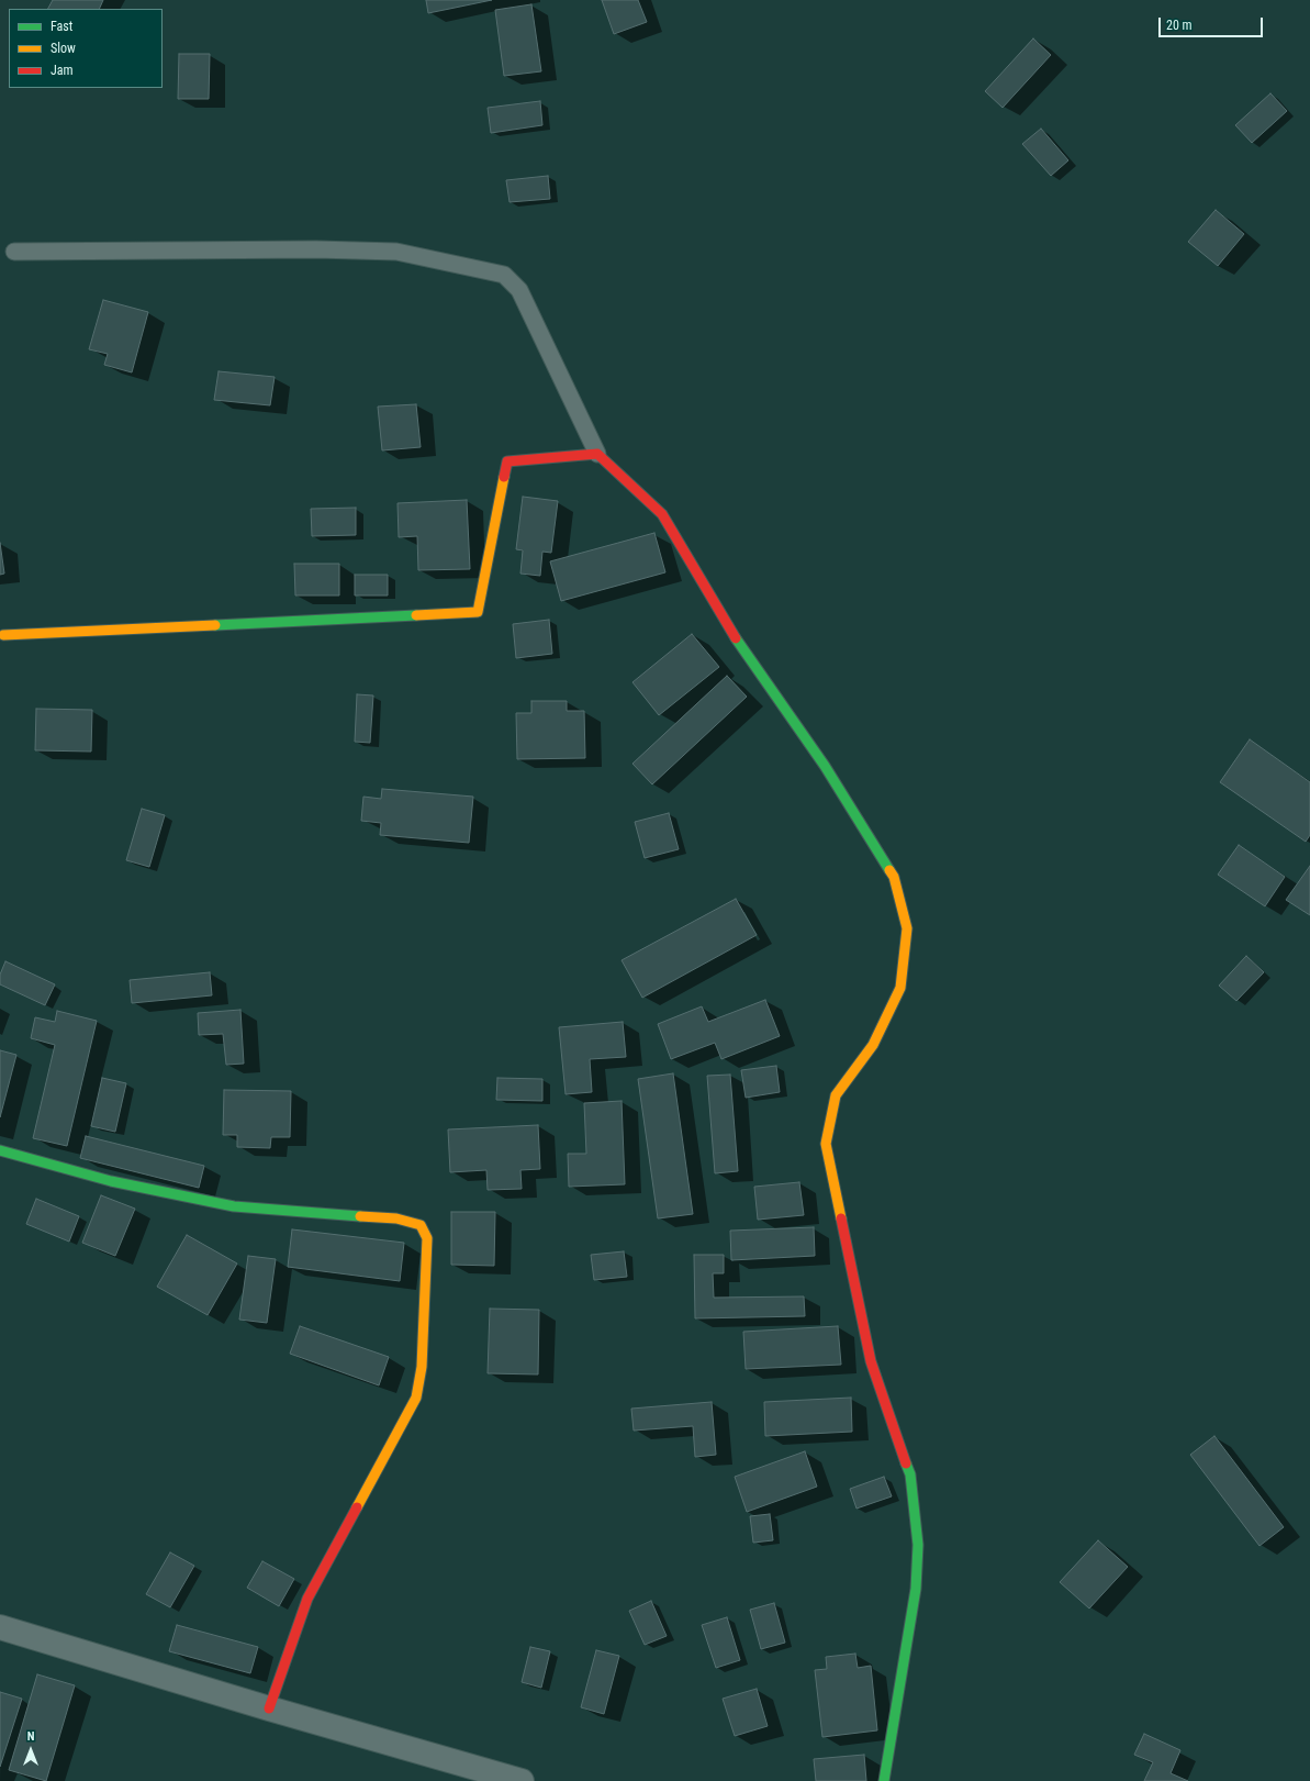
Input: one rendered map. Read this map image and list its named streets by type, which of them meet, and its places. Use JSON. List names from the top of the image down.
{
  "legend": ["Fast", "Slow", "Jam"],
  "scale_bar": "20 m",
  "north": "top"
}
